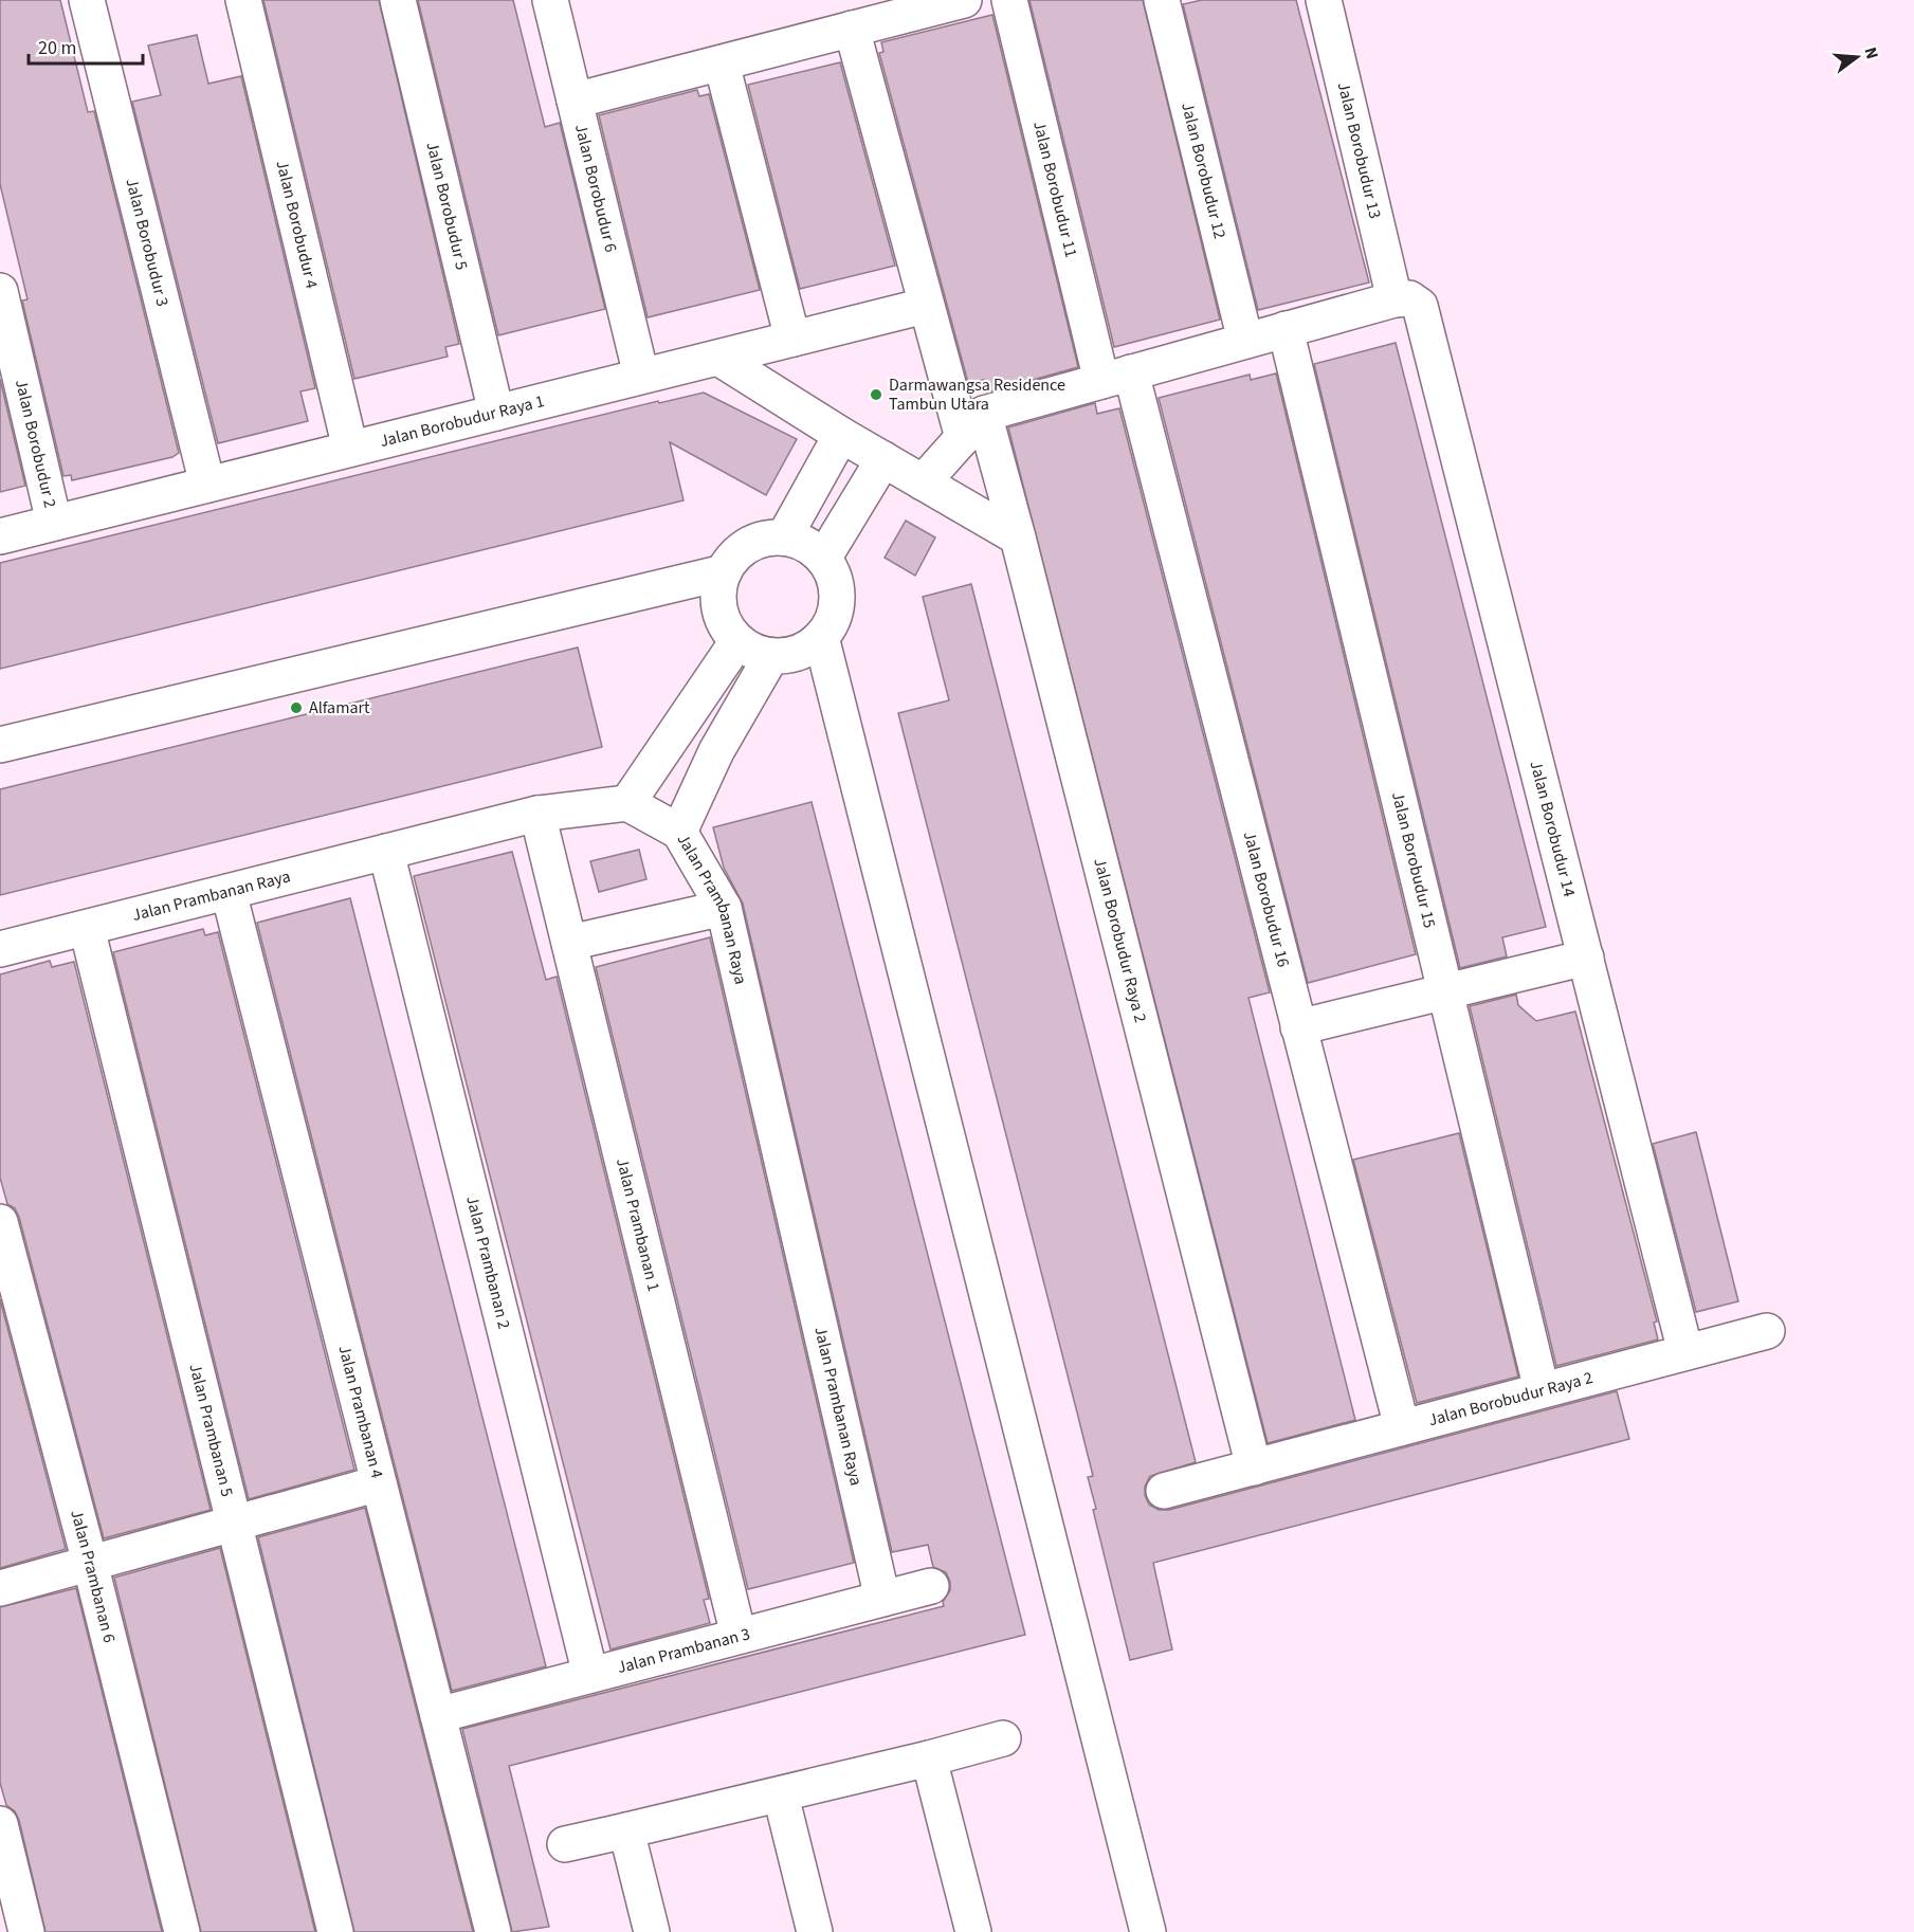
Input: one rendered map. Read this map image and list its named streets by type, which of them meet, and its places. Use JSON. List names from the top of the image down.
{
  "streets": {
    "street": [
      "Jalan Borobudur 13",
      "Jalan Borobudur 12",
      "Jalan Borobudur 6",
      "Jalan Borobudur 11",
      "Jalan Borobudur 5",
      "Jalan Borobudur 4",
      "Jalan Borobudur 3",
      "Jalan Borobudur Raya 1",
      "Jalan Borobudur 2",
      "Jalan Borobudur 14",
      "Jalan Borobudur 15",
      "Jalan Prambanan Raya",
      "Jalan Borobudur 16",
      "Jalan Borobudur Raya 2",
      "Jalan Prambanan 1",
      "Jalan Prambanan 2",
      "Jalan Prambanan 4",
      "Jalan Prambanan 5",
      "Jalan Prambanan 6",
      "Jalan Prambanan 3"
    ]
  },
  "crossings": [
    ["Jalan Borobudur 13", "Jalan Borobudur 14"],
    ["Jalan Borobudur 6", "Jalan Borobudur Raya 1"],
    ["Jalan Borobudur 11", "Jalan Borobudur 16"],
    ["Jalan Borobudur 5", "Jalan Borobudur Raya 1"],
    ["Jalan Borobudur 4", "Jalan Borobudur Raya 1"],
    ["Jalan Borobudur 3", "Jalan Borobudur Raya 1"],
    ["Jalan Borobudur Raya 1", "Jalan Borobudur 2"],
    ["Jalan Borobudur Raya 1", "Jalan Borobudur Raya 2"],
    ["Jalan Borobudur 14", "Jalan Borobudur Raya 2"],
    ["Jalan Borobudur 15", "Jalan Borobudur Raya 2"],
    ["Jalan Prambanan Raya", "Jalan Prambanan 1"],
    ["Jalan Prambanan Raya", "Jalan Prambanan 2"],
    ["Jalan Prambanan Raya", "Jalan Prambanan 4"],
    ["Jalan Prambanan Raya", "Jalan Prambanan 5"],
    ["Jalan Prambanan Raya", "Jalan Prambanan 3"],
    ["Jalan Borobudur 16", "Jalan Borobudur Raya 2"],
    ["Jalan Prambanan 1", "Jalan Prambanan 3"],
    ["Jalan Prambanan 2", "Jalan Prambanan 3"],
    ["Jalan Prambanan 4", "Jalan Prambanan 3"]
  ],
  "places": ["Darmawangsa Residence Tambun Utara", "Alfamart"],
  "scale_bar": "20 m",
  "north": "right"
}
